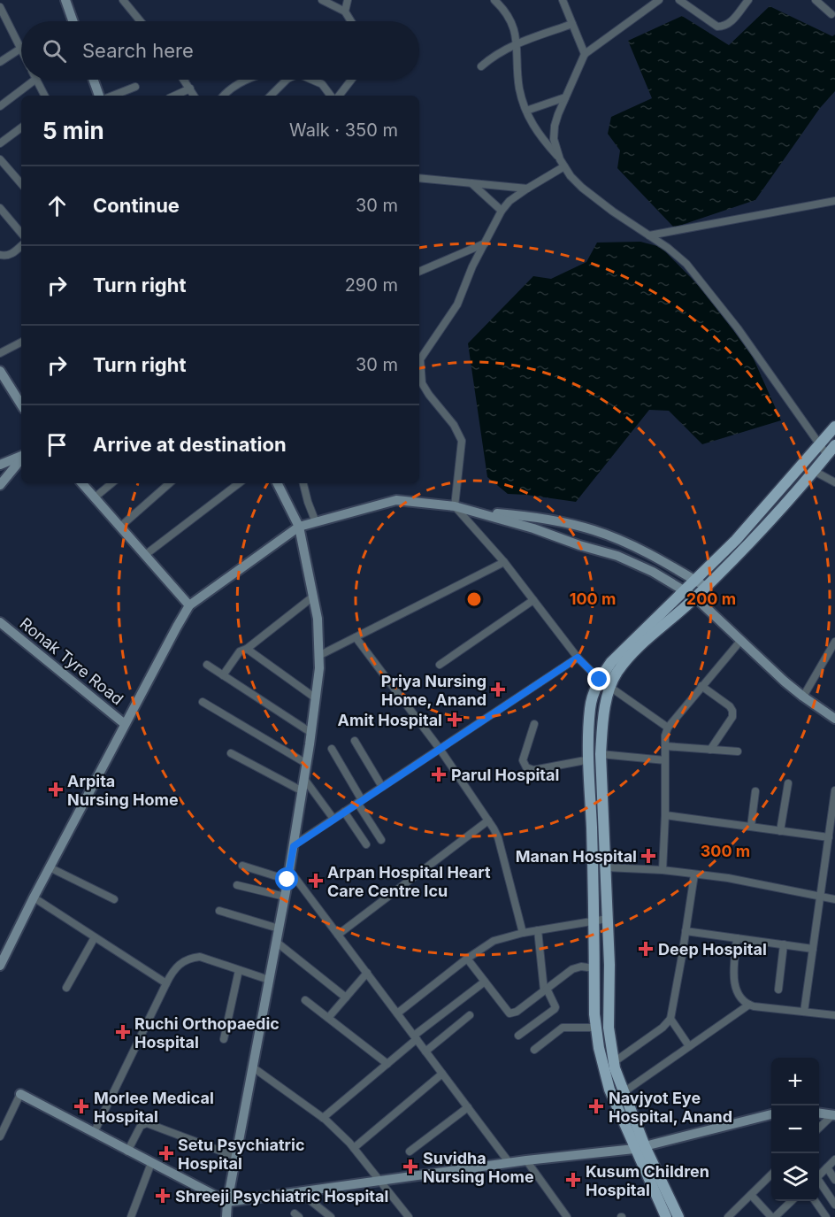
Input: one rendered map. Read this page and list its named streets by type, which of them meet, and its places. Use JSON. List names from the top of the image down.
{
  "streets": {
    "street": ["Ronak Tyre Road"]
  },
  "places": {
    "health": [
      "Priya Nursing Home, Anand",
      "Amit Hospital",
      "Parul Hospital",
      "Arpita Nursing Home",
      "Manan Hospital",
      "Arpan Hospital Heart Care Centre Icu",
      "Deep Hospital",
      "Ruchi Orthopaedic Hospital",
      "Morlee Medical Hospital",
      "Navjyot Eye Hospital, Anand",
      "Setu Psychiatric Hospital",
      "Suvidha Nursing Home",
      "Kusum Children Hospital",
      "Shreeji Psychiatric Hospital"
    ]
  },
  "page": {
    "search": "Search here",
    "heading": ["5 min", "Walk · 350 m"],
    "list": [
      ["Continue", "30 m"],
      ["Turn right", "290 m"],
      ["Turn right", "30 m"],
      "Arrive at destination"
    ],
    "map_buttons": ["+", "−"]
  },
  "rings": ["100 m", "200 m", "300 m"]
}
